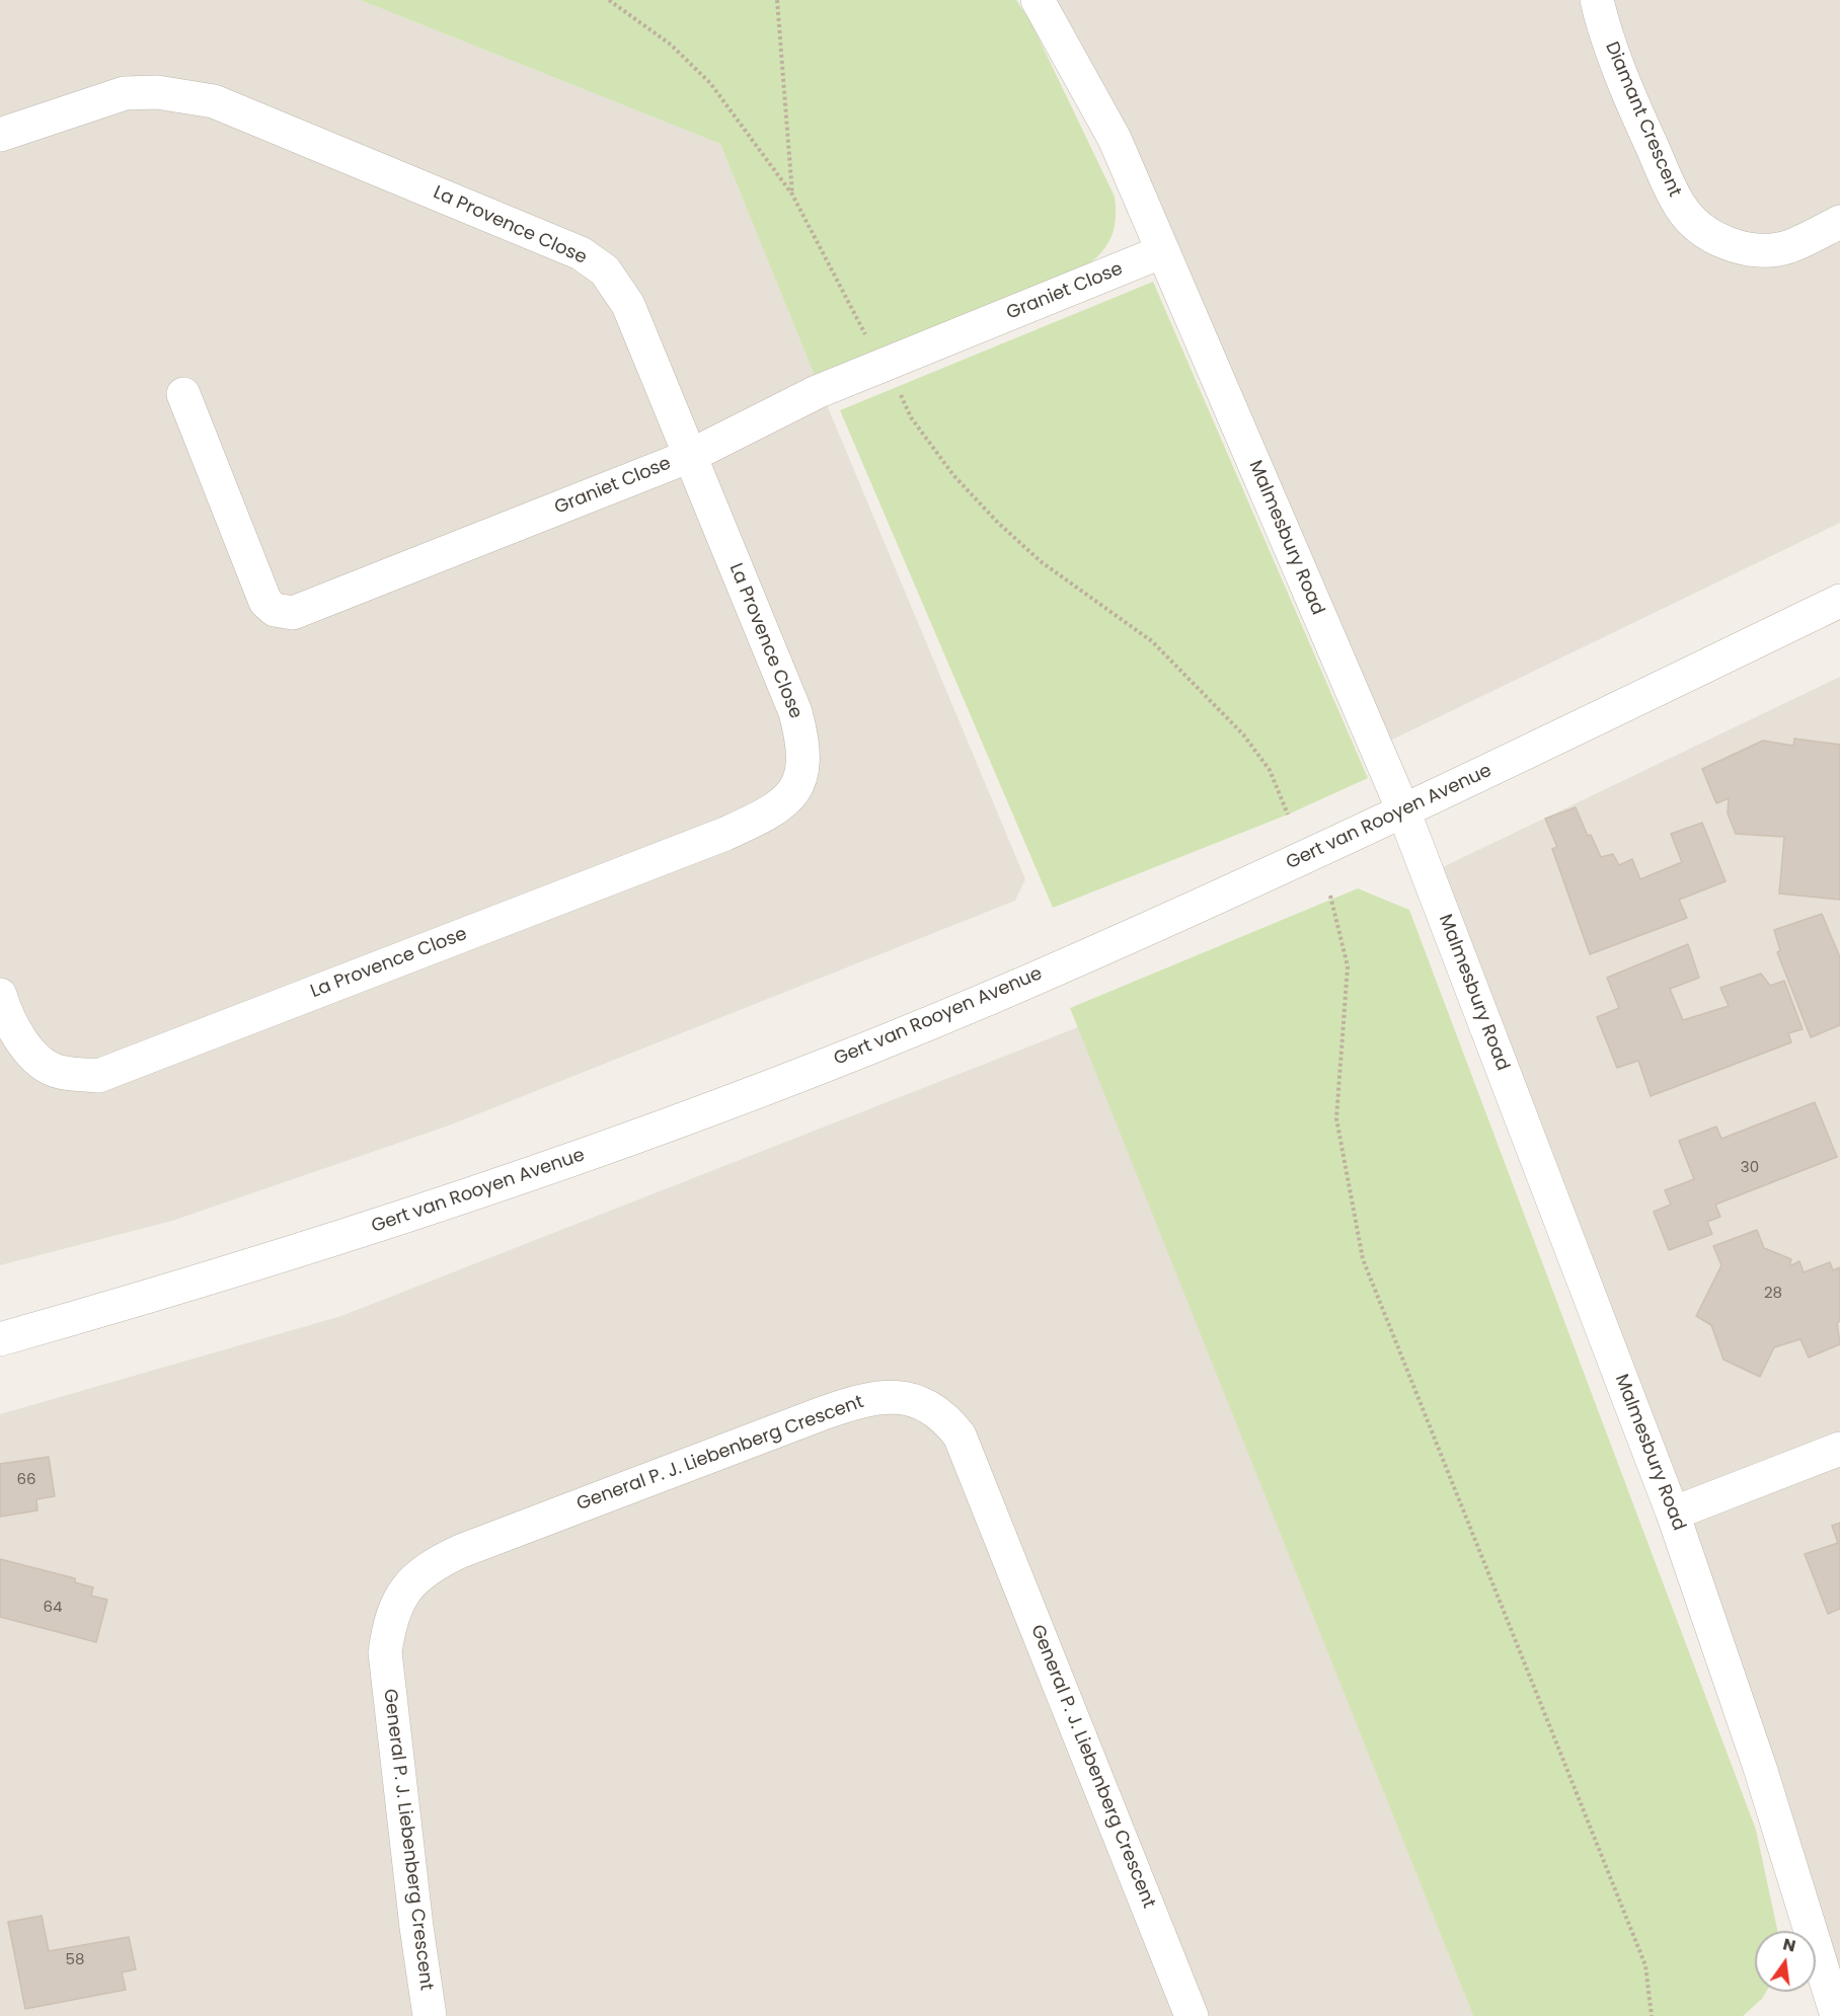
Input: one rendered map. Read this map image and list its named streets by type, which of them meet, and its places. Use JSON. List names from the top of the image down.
{
  "streets": {
    "street": [
      "Diamant Crescent",
      "La Provence Close",
      "Graniet Close",
      "Malmesbury Road",
      "Gert van Rooyen Avenue",
      "General P. J. Liebenberg Crescent"
    ]
  },
  "crossings": [
    ["La Provence Close", "Graniet Close"],
    ["Graniet Close", "Malmesbury Road"],
    ["Malmesbury Road", "Gert van Rooyen Avenue"]
  ],
  "house_numbers": [
    "30",
    "28",
    "66",
    "64",
    "58"
  ],
  "north": "top"
}
